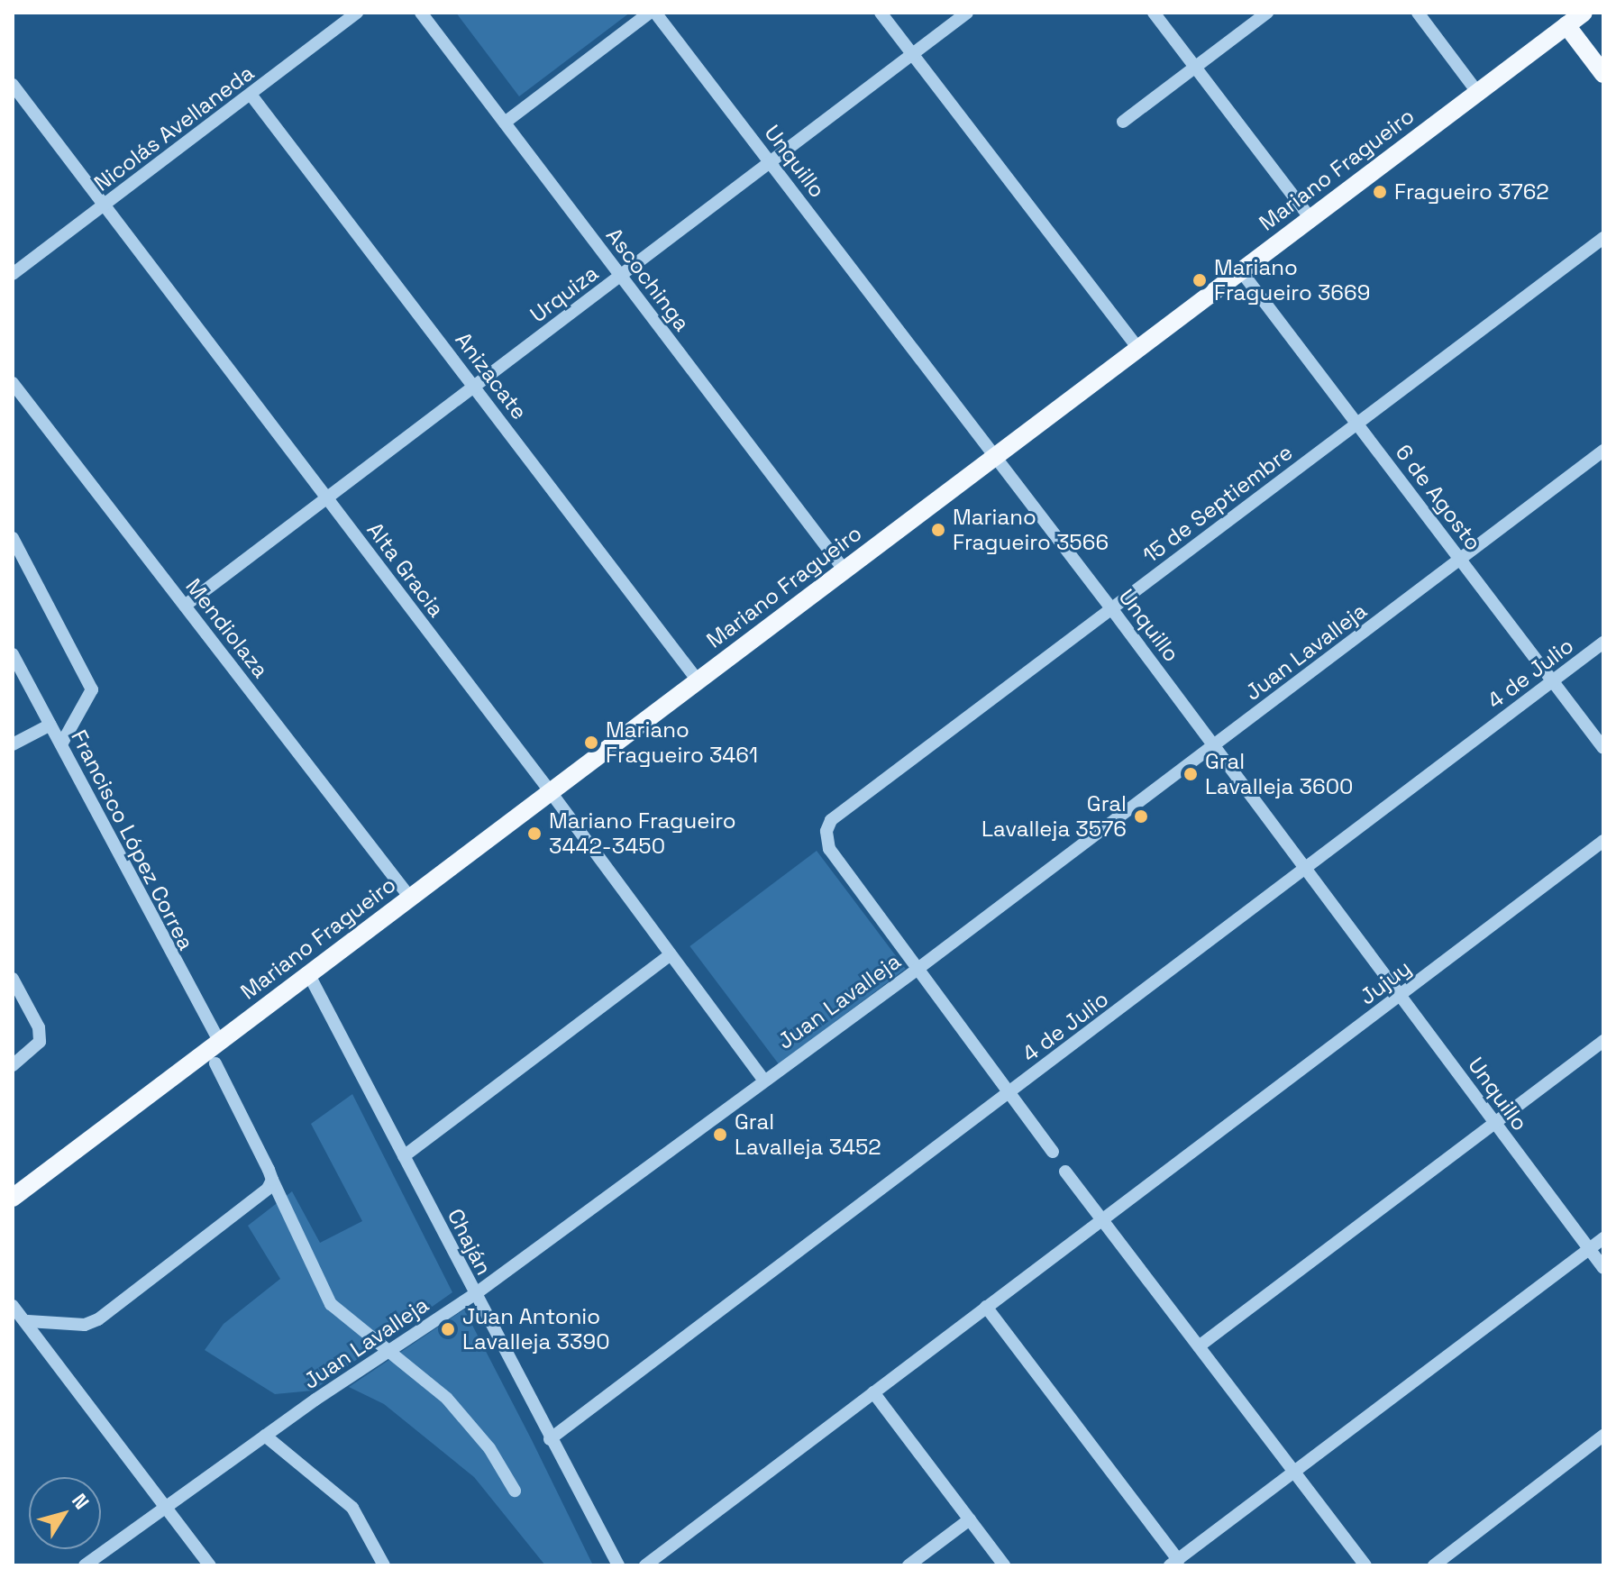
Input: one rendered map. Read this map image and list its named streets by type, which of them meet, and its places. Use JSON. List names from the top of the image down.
{
  "streets": {
    "main road": ["Mariano Fragueiro"],
    "street": [
      "Nicolás Avellaneda",
      "Unquillo",
      "Ascochinga",
      "Urquiza",
      "Anizacate",
      "6 de Agosto",
      "15 de Septiembre",
      "Alta Gracia",
      "Mendiolaza",
      "Juan Lavalleja",
      "4 de Julio",
      "Francisco López Correa",
      "Jujuy",
      "Chaján"
    ]
  },
  "crossings": [
    ["Nicolás Avellaneda", "Anizacate"],
    ["Nicolás Avellaneda", "Alta Gracia"],
    ["Unquillo", "Mariano Fragueiro"],
    ["Unquillo", "Urquiza"],
    ["Unquillo", "15 de Septiembre"],
    ["Unquillo", "Juan Lavalleja"],
    ["Unquillo", "4 de Julio"],
    ["Unquillo", "Jujuy"],
    ["Mariano Fragueiro", "Ascochinga"],
    ["Mariano Fragueiro", "Anizacate"],
    ["Mariano Fragueiro", "6 de Agosto"],
    ["Mariano Fragueiro", "Alta Gracia"],
    ["Mariano Fragueiro", "Mendiolaza"],
    ["Mariano Fragueiro", "Francisco López Correa"],
    ["Mariano Fragueiro", "Chaján"],
    ["Ascochinga", "Urquiza"],
    ["Urquiza", "Anizacate"],
    ["Urquiza", "Alta Gracia"],
    ["Urquiza", "Mendiolaza"],
    ["6 de Agosto", "15 de Septiembre"],
    ["6 de Agosto", "Juan Lavalleja"],
    ["6 de Agosto", "4 de Julio"],
    ["15 de Septiembre", "Juan Lavalleja"],
    ["Alta Gracia", "Juan Lavalleja"],
    ["Juan Lavalleja", "Chaján"],
    ["4 de Julio", "Chaján"]
  ],
  "places": [
    "Fragueiro 3762",
    "Mariano Fragueiro 3669",
    "Mariano Fragueiro 3566",
    "Mariano Fragueiro 3461",
    "Gral Lavalleja 3600",
    "Gral Lavalleja 3576",
    "Mariano Fragueiro 3442-3450",
    "Gral Lavalleja 3452",
    "Juan Antonio Lavalleja 3390"
  ],
  "north": "top right"
}
